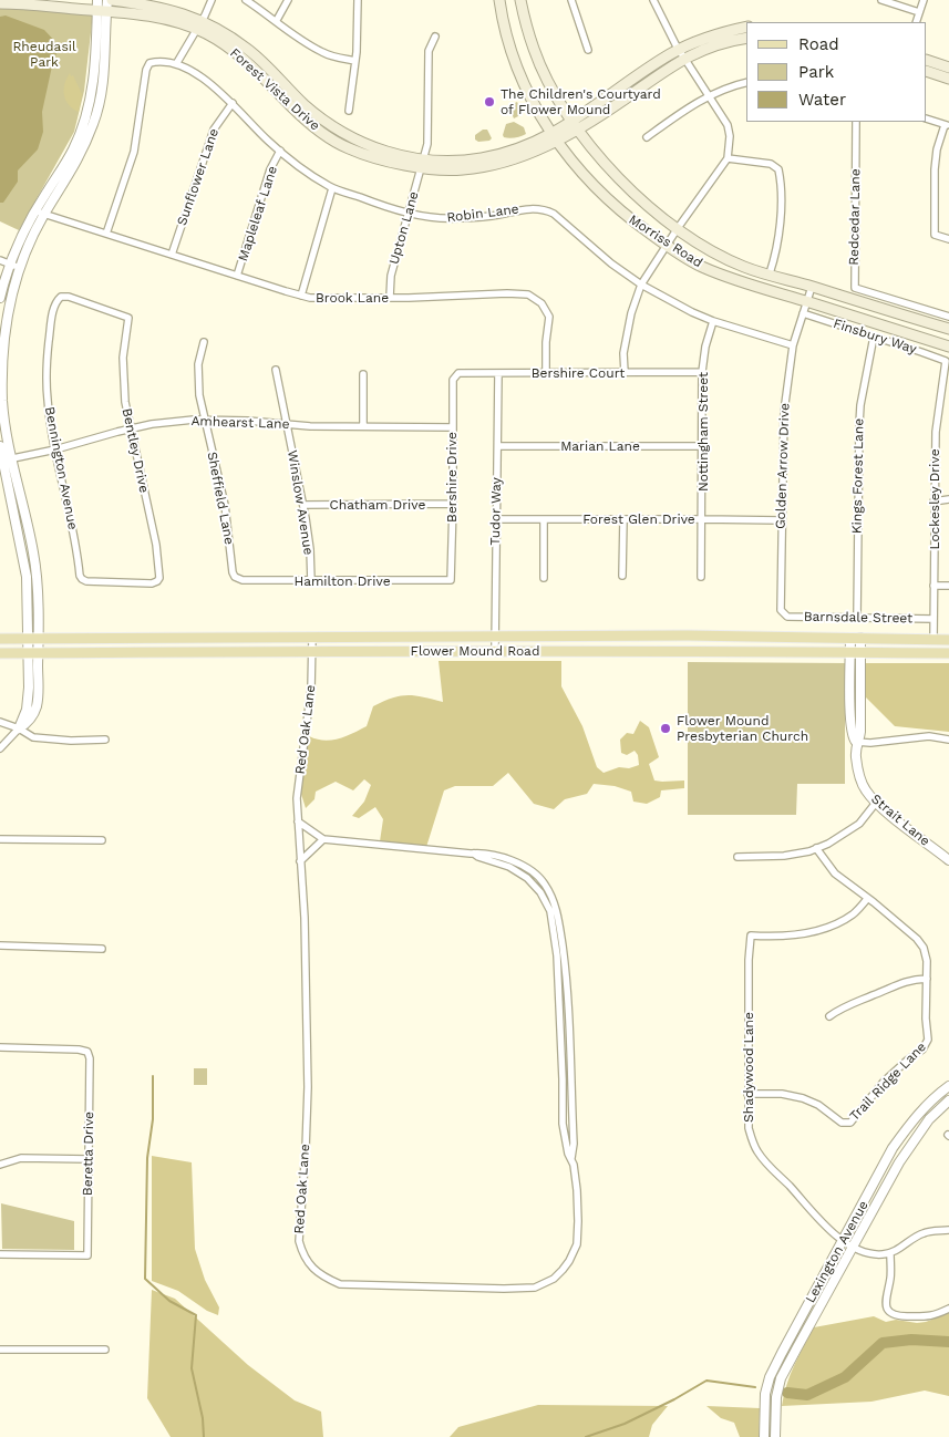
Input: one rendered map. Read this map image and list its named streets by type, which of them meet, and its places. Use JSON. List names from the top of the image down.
{
  "streets": {
    "main road": ["Forest Vista Drive", "Morriss Road", "Flower Mound Road"],
    "street": [
      "Sunflower Lane",
      "Mapleleaf Lane",
      "Robin Lane",
      "Redcedar Lane",
      "Upton Lane",
      "Brook Lane",
      "Finsbury Way",
      "Bershire Court",
      "Amhearst Lane",
      "Nottingham Street",
      "Marian Lane",
      "Bentley Drive",
      "Golden Arrow Drive",
      "Bennington Avenue",
      "Kings Forest Lane",
      "Bershire Drive",
      "Sheffield Lane",
      "Lockesley Drive",
      "Winslow Avenue",
      "Chatham Drive",
      "Tudor Way",
      "Forest Glen Drive",
      "Hamilton Drive",
      "Barnsdale Street",
      "Red Oak Lane",
      "Strait Lane",
      "Shadywood Lane",
      "Trail Ridge Lane",
      "Beretta Drive",
      "Lexington Avenue"
    ]
  },
  "crossings": [
    ["Forest Vista Drive", "Upton Lane"],
    ["Forest Vista Drive", "Morriss Road"],
    ["Sunflower Lane", "Robin Lane"],
    ["Sunflower Lane", "Brook Lane"],
    ["Mapleleaf Lane", "Robin Lane"],
    ["Mapleleaf Lane", "Brook Lane"],
    ["Robin Lane", "Upton Lane"],
    ["Robin Lane", "Brook Lane"],
    ["Robin Lane", "Nottingham Street"],
    ["Robin Lane", "Golden Arrow Drive"],
    ["Upton Lane", "Brook Lane"],
    ["Morriss Road", "Golden Arrow Drive"],
    ["Brook Lane", "Bershire Court"],
    ["Finsbury Way", "Golden Arrow Drive"],
    ["Finsbury Way", "Kings Forest Lane"],
    ["Finsbury Way", "Lockesley Drive"],
    ["Bershire Court", "Nottingham Street"],
    ["Bershire Court", "Bershire Drive"],
    ["Bershire Court", "Tudor Way"],
    ["Amhearst Lane", "Bentley Drive"],
    ["Amhearst Lane", "Bennington Avenue"],
    ["Amhearst Lane", "Bershire Drive"],
    ["Amhearst Lane", "Sheffield Lane"],
    ["Amhearst Lane", "Winslow Avenue"],
    ["Nottingham Street", "Marian Lane"],
    ["Nottingham Street", "Forest Glen Drive"],
    ["Marian Lane", "Tudor Way"],
    ["Bentley Drive", "Bennington Avenue"],
    ["Golden Arrow Drive", "Forest Glen Drive"],
    ["Golden Arrow Drive", "Barnsdale Street"],
    ["Kings Forest Lane", "Barnsdale Street"],
    ["Bershire Drive", "Chatham Drive"],
    ["Bershire Drive", "Hamilton Drive"],
    ["Sheffield Lane", "Hamilton Drive"],
    ["Lockesley Drive", "Barnsdale Street"],
    ["Lockesley Drive", "Flower Mound Road"],
    ["Winslow Avenue", "Chatham Drive"],
    ["Winslow Avenue", "Hamilton Drive"],
    ["Tudor Way", "Forest Glen Drive"],
    ["Tudor Way", "Flower Mound Road"],
    ["Flower Mound Road", "Red Oak Lane"],
    ["Flower Mound Road", "Strait Lane"],
    ["Shadywood Lane", "Trail Ridge Lane"],
    ["Shadywood Lane", "Lexington Avenue"]
  ],
  "parks": ["Rheudasil Park"],
  "places": ["The Children's Courtyard of Flower Mound", "Flower Mound Presbyterian Church"],
  "legend": ["Road", "Park", "Water"]
}
